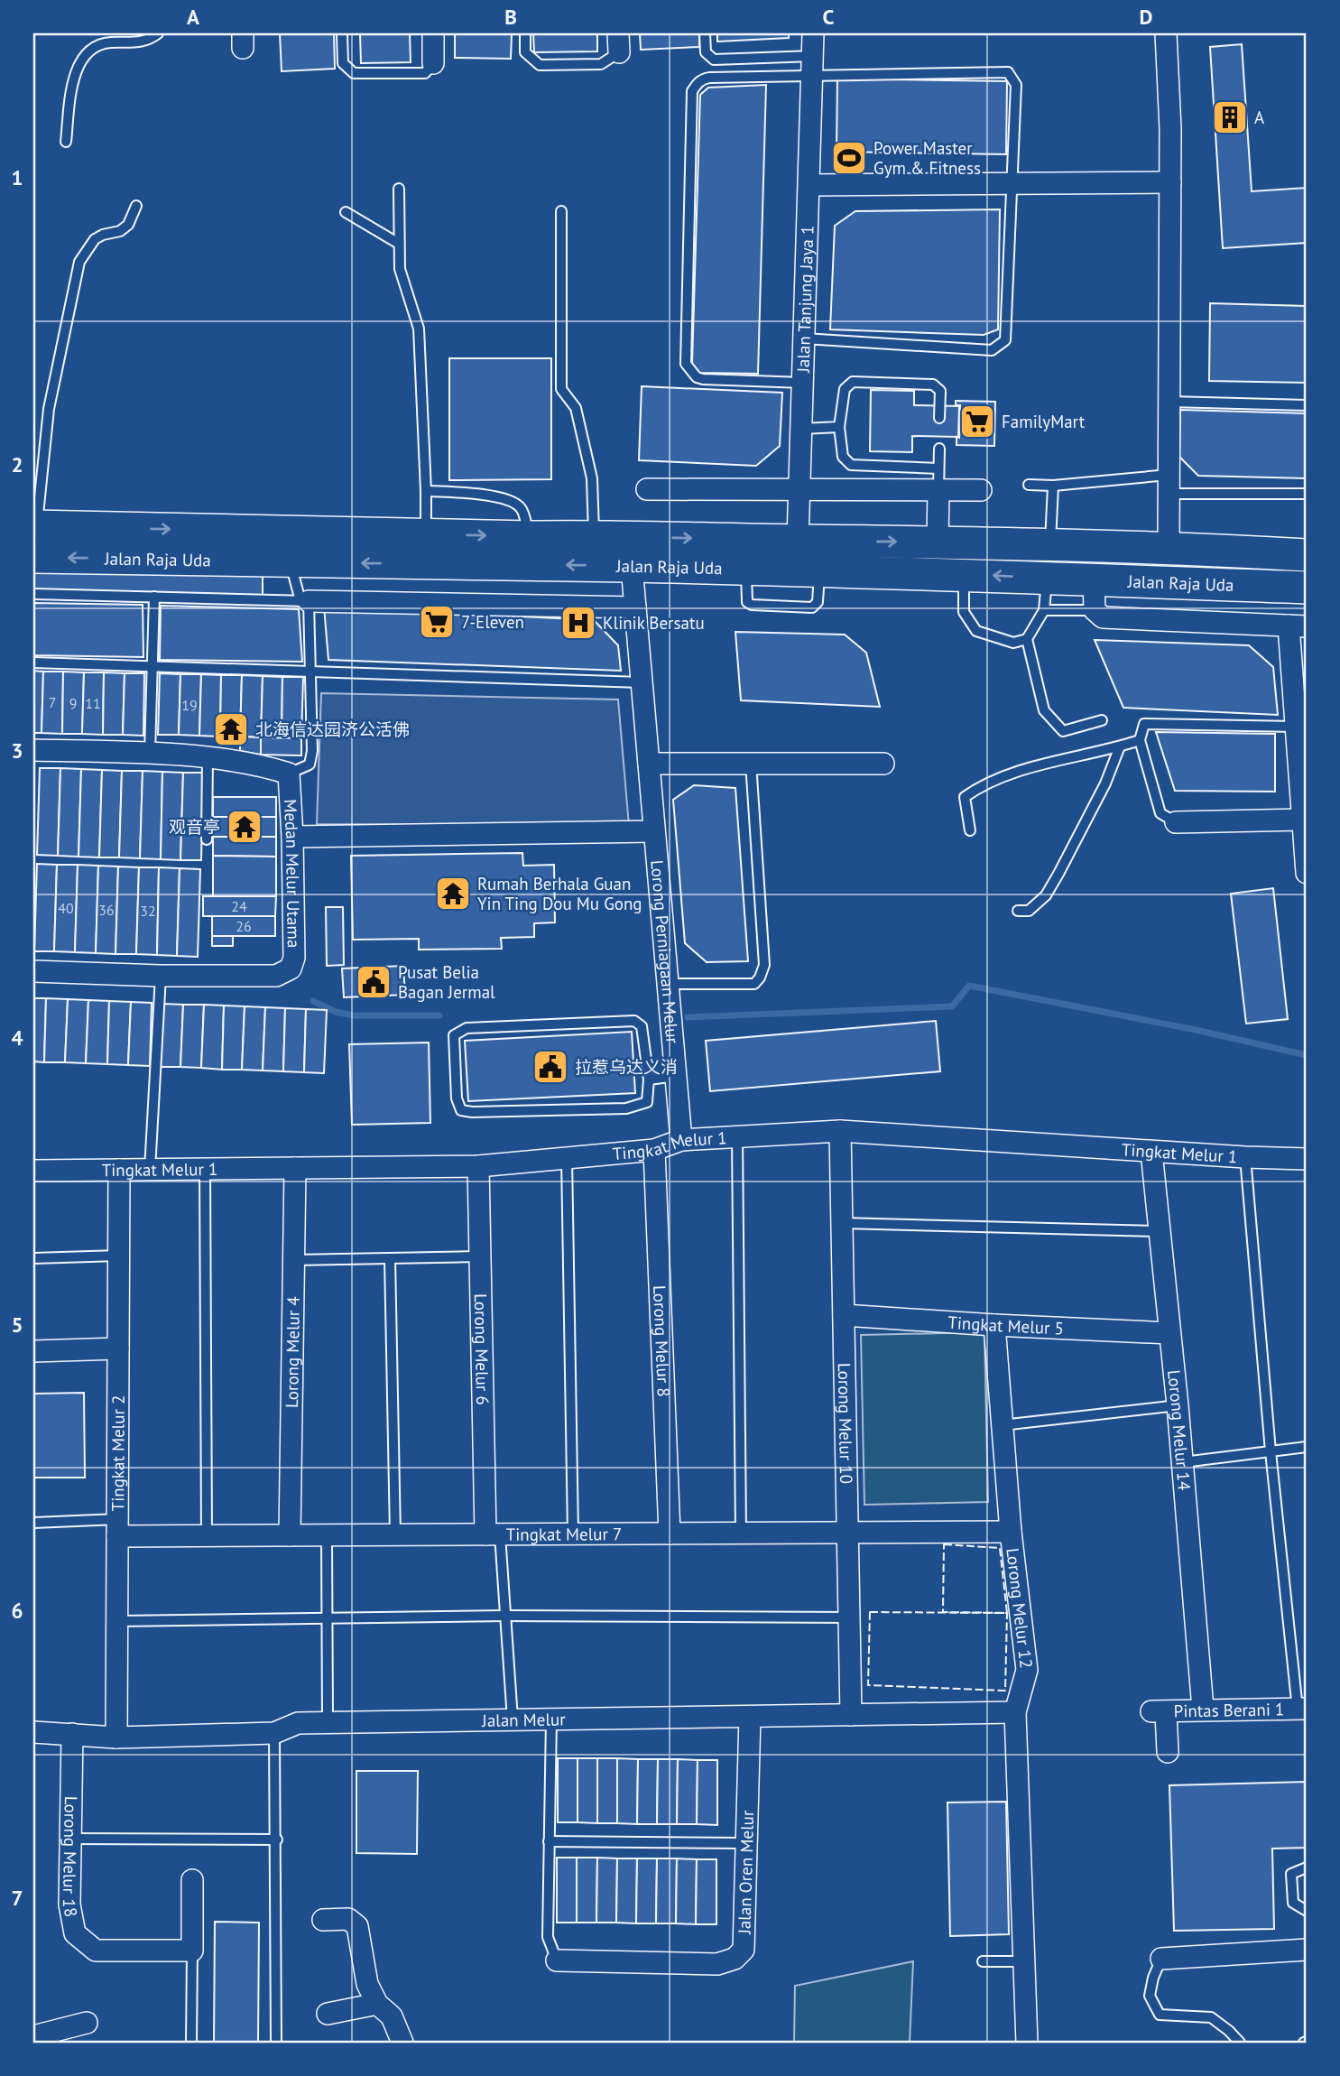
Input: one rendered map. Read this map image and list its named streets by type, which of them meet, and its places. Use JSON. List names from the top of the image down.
{
  "streets": {
    "main road": ["Jalan Raja Uda"],
    "street": [
      "Jalan Tanjung Jaya 1",
      "Medan Melur Utama",
      "Lorong Perniagaan Melur",
      "Tingkat Melur 1",
      "Tingkat Melur 5",
      "Lorong Melur 8",
      "Lorong Melur 6",
      "Lorong Melur 4",
      "Lorong Melur 10",
      "Lorong Melur 14",
      "Tingkat Melur 2",
      "Tingkat Melur 7",
      "Lorong Melur 12",
      "Pintas Berani 1",
      "Jalan Melur",
      "Lorong Melur 18",
      "Jalan Oren Melur"
    ]
  },
  "crossings": [
    ["Jalan Tanjung Jaya 1", "Jalan Raja Uda"],
    ["Jalan Raja Uda", "Lorong Perniagaan Melur"],
    ["Lorong Perniagaan Melur", "Tingkat Melur 1"],
    ["Tingkat Melur 1", "Lorong Melur 8"],
    ["Tingkat Melur 1", "Lorong Melur 6"],
    ["Tingkat Melur 1", "Lorong Melur 4"],
    ["Tingkat Melur 1", "Lorong Melur 10"],
    ["Tingkat Melur 1", "Lorong Melur 14"],
    ["Tingkat Melur 1", "Tingkat Melur 2"],
    ["Tingkat Melur 5", "Lorong Melur 10"],
    ["Tingkat Melur 5", "Lorong Melur 14"],
    ["Tingkat Melur 5", "Lorong Melur 12"],
    ["Lorong Melur 8", "Tingkat Melur 7"],
    ["Lorong Melur 6", "Tingkat Melur 7"],
    ["Lorong Melur 4", "Tingkat Melur 7"],
    ["Lorong Melur 10", "Tingkat Melur 7"],
    ["Lorong Melur 10", "Jalan Melur"],
    ["Lorong Melur 14", "Pintas Berani 1"],
    ["Tingkat Melur 2", "Tingkat Melur 7"],
    ["Tingkat Melur 2", "Jalan Melur"],
    ["Tingkat Melur 7", "Lorong Melur 12"],
    ["Lorong Melur 12", "Jalan Melur"],
    ["Jalan Melur", "Lorong Melur 18"],
    ["Jalan Melur", "Jalan Oren Melur"]
  ],
  "places": {
    "building": ["A"],
    "sports": ["Power Master Gym & Fitness"],
    "supermarket": ["FamilyMart", "7-Eleven"],
    "hospital": ["Klinik Bersatu"],
    "temple": ["北海信达园济公活佛", "观音亭", "Rumah Berhala Guan Yin Ting Dou Mu Gong"],
    "public building": ["Pusat Belia Bagan Jermal", "拉惹乌达义消"]
  },
  "house_numbers": [
    "7",
    "9",
    "11",
    "19",
    "24",
    "40",
    "36",
    "32",
    "26"
  ],
  "grid": {
    "columns": [
      "A",
      "B",
      "C",
      "D"
    ],
    "rows": [
      "1",
      "2",
      "3",
      "4",
      "5",
      "6",
      "7"
    ]
  }
}
